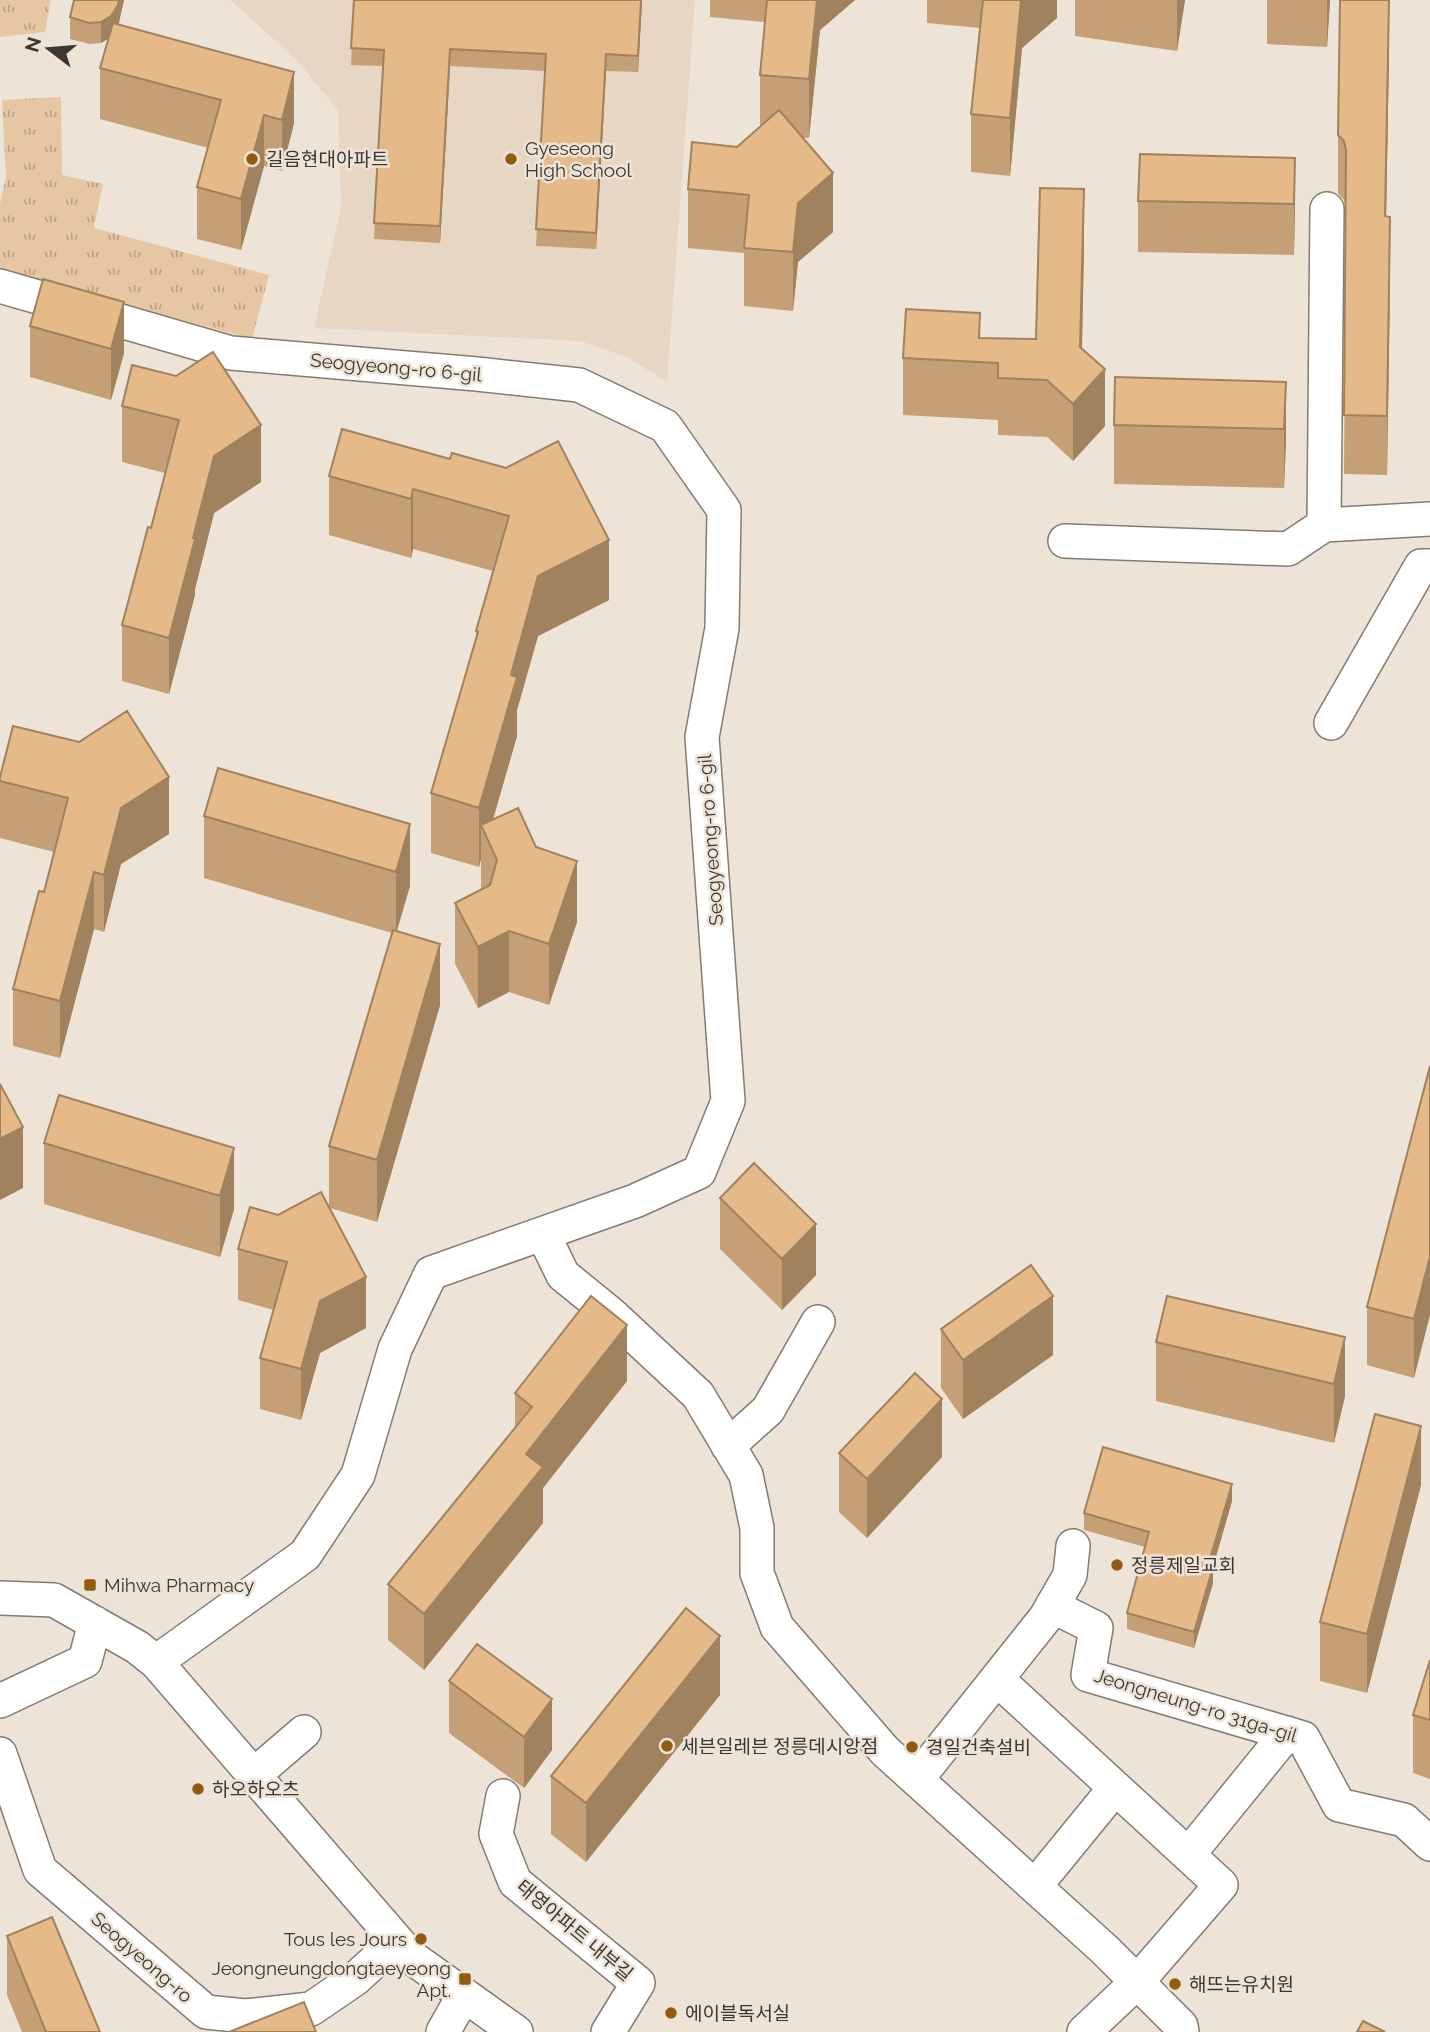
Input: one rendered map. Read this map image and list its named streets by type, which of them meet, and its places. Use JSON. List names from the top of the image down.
{
  "streets": {
    "street": [
      "Seogyeong-ro 6-gil",
      "Jeongneung-ro 31ga-gil",
      "태영아파트 내부길",
      "Seogyeong-ro"
    ]
  },
  "places": {
    "other": [
      "길음현대아파트",
      "Gyeseong High School",
      "정릉제일교회",
      "세븐일레븐 정릉데시앙점",
      "경일건축설비",
      "하오하오츠",
      "Tous les Jours",
      "해뜨는유치원",
      "에이블독서실"
    ],
    "transit": ["Mihwa Pharmacy", "Jeongneungdongtaeyeong Apt."]
  },
  "north": "left"
}
